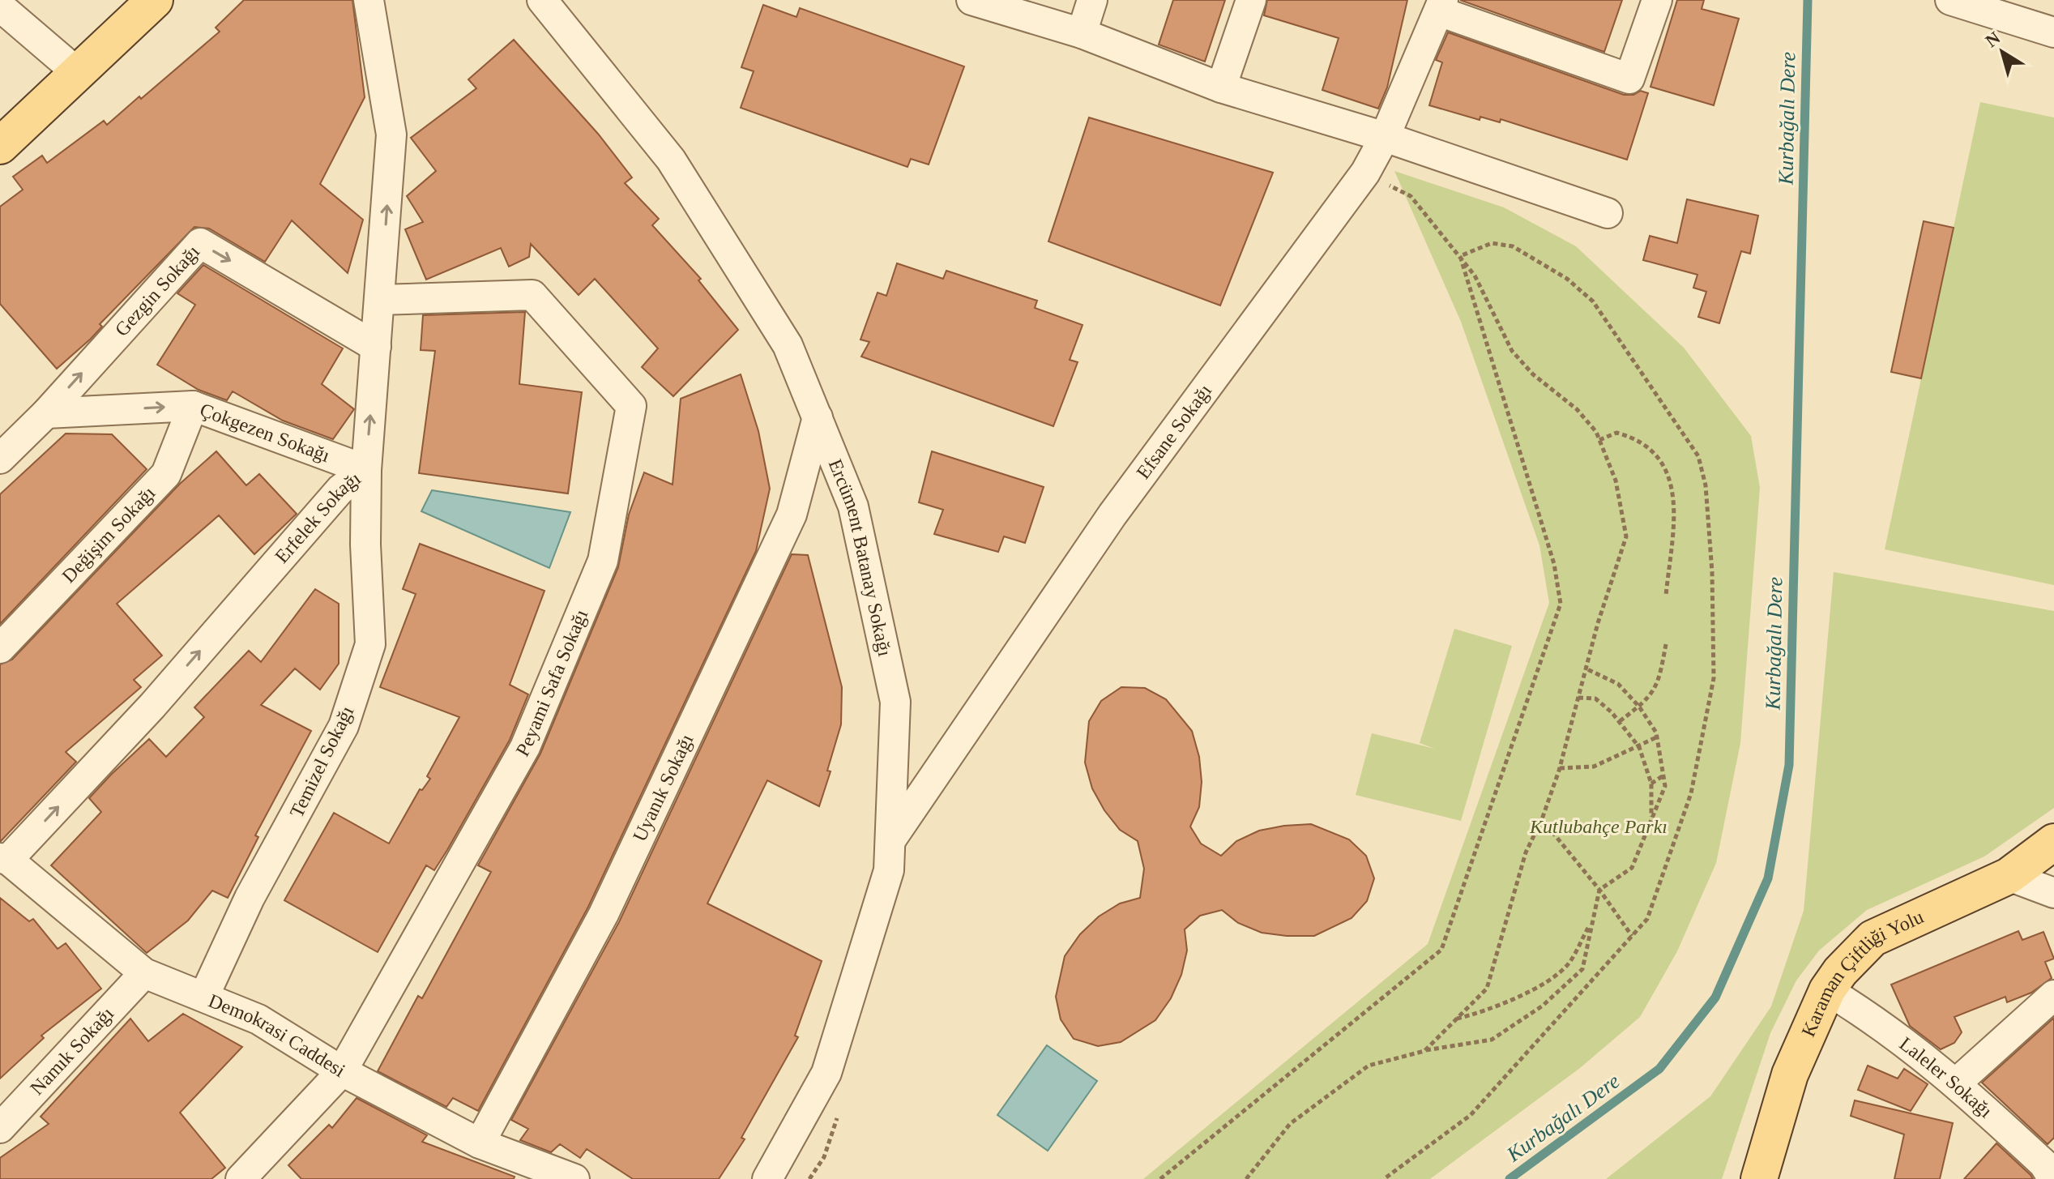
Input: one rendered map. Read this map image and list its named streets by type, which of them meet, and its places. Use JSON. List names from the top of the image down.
{
  "streets": {
    "main road": ["Karaman Çiftliği Yolu"],
    "street": [
      "Gezgin Sokağı",
      "Efsane Sokağı",
      "Çokgezen Sokağı",
      "Erfelek Sokağı",
      "Değişim Sokağı",
      "Ercüment Batanay Sokağı",
      "Peyami Safa Sokağı",
      "Temizel Sokağı",
      "Uyanık Sokağı",
      "Demokrasi Caddesi",
      "Namık Sokağı",
      "Laleler Sokağı"
    ]
  },
  "crossings": [
    ["Gezgin Sokağı", "Çokgezen Sokağı"],
    ["Gezgin Sokağı", "Erfelek Sokağı"],
    ["Efsane Sokağı", "Ercüment Batanay Sokağı"],
    ["Çokgezen Sokağı", "Erfelek Sokağı"],
    ["Çokgezen Sokağı", "Değişim Sokağı"],
    ["Çokgezen Sokağı", "Temizel Sokağı"],
    ["Erfelek Sokağı", "Peyami Safa Sokağı"],
    ["Erfelek Sokağı", "Temizel Sokağı"],
    ["Erfelek Sokağı", "Demokrasi Caddesi"],
    ["Ercüment Batanay Sokağı", "Uyanık Sokağı"],
    ["Peyami Safa Sokağı", "Demokrasi Caddesi"],
    ["Temizel Sokağı", "Demokrasi Caddesi"],
    ["Uyanık Sokağı", "Demokrasi Caddesi"],
    ["Karaman Çiftliği Yolu", "Laleler Sokağı"],
    ["Demokrasi Caddesi", "Namık Sokağı"]
  ],
  "one_way": ["Çokgezen Sokağı", "Erfelek Sokağı"],
  "water": ["Kurbağalı Dere"],
  "parks": ["Kutlubahçe Parkı"],
  "north": "top left"
}
